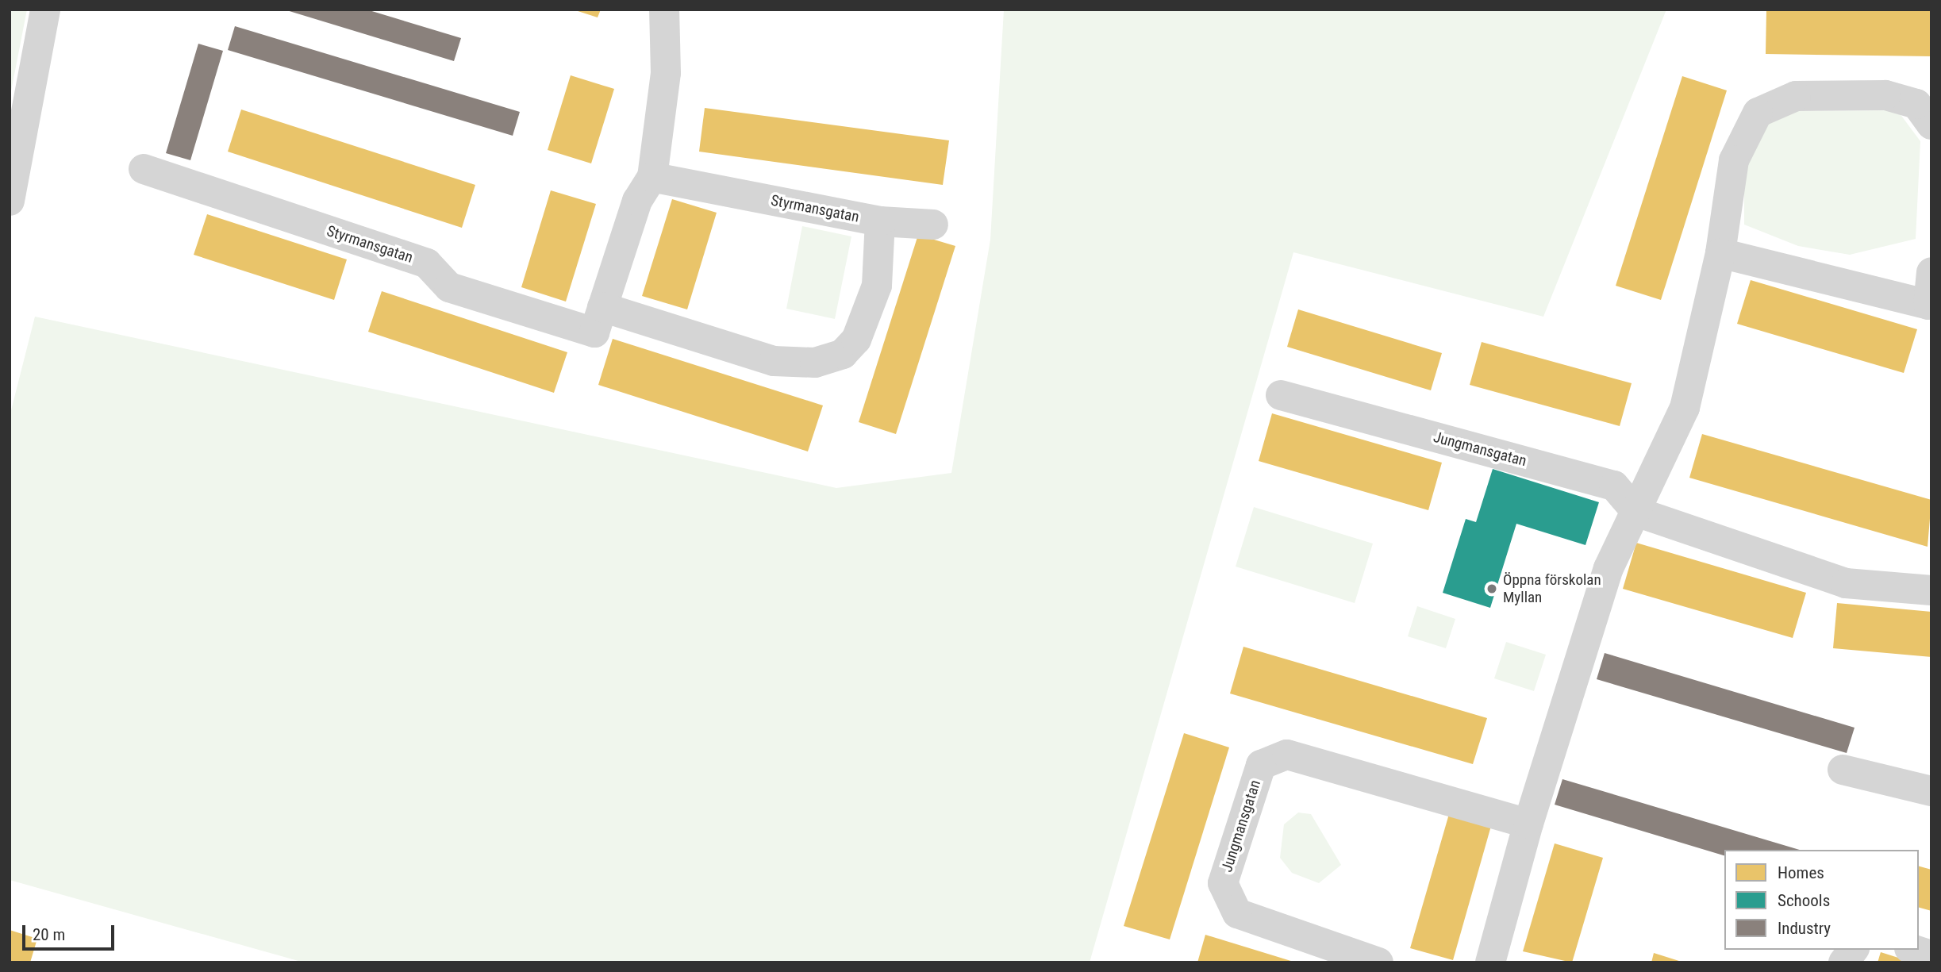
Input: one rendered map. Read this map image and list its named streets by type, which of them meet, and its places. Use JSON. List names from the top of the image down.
{
  "streets": {
    "street": ["Styrmansgatan", "Jungmansgatan"]
  },
  "places": ["Öppna förskolan Myllan"],
  "legend": ["Homes", "Schools", "Industry"],
  "scale_bar": "20 m"
}
